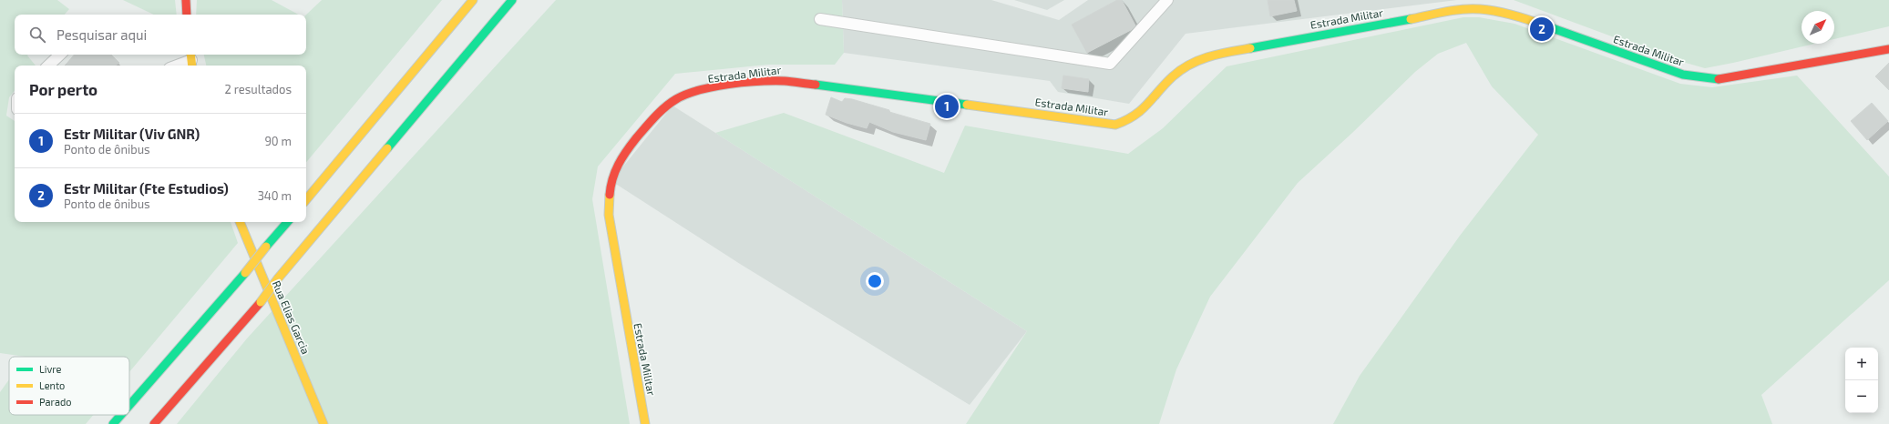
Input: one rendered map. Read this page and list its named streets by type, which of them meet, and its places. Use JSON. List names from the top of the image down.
{
  "streets": {
    "main road": ["Estrada Militar", "Rua Elias Garcia"]
  },
  "legend": ["Livre", "Lento", "Parado"],
  "north": "top right",
  "page": {
    "search": "Pesquisar aqui",
    "pins": ["2", "1"],
    "heading": ["Por perto", "2 resultados"],
    "list": [
      {
        "mark": "1",
        "name": "Estr Militar (Viv GNR)",
        "note": "Ponto de ônibus",
        "value": "90 m"
      },
      {
        "mark": "2",
        "name": "Estr Militar (Fte Estudios)",
        "note": "Ponto de ônibus",
        "value": "340 m"
      }
    ],
    "map_buttons": ["+", "−"]
  }
}
